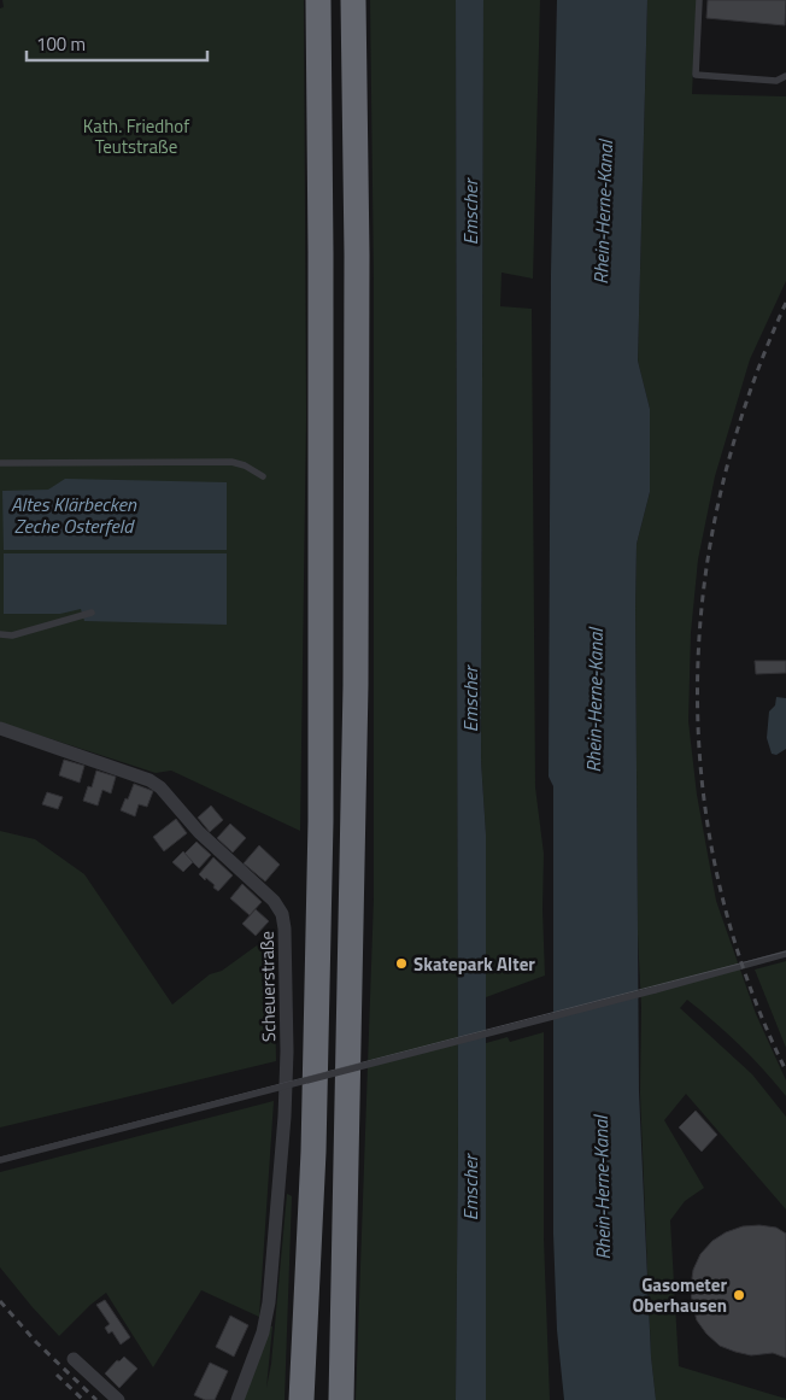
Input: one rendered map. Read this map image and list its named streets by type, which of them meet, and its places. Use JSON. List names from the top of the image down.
{
  "streets": {
    "street": ["Scheuerstraße"]
  },
  "water": ["Emscher", "Rhein-Herne-Kanal", "Altes Klärbecken Zeche Osterfeld"],
  "parks": ["Kath. Friedhof Teutstraße"],
  "places": ["Skatepark Alter", "Gasometer Oberhausen"],
  "scale_bar": "100 m"
}
